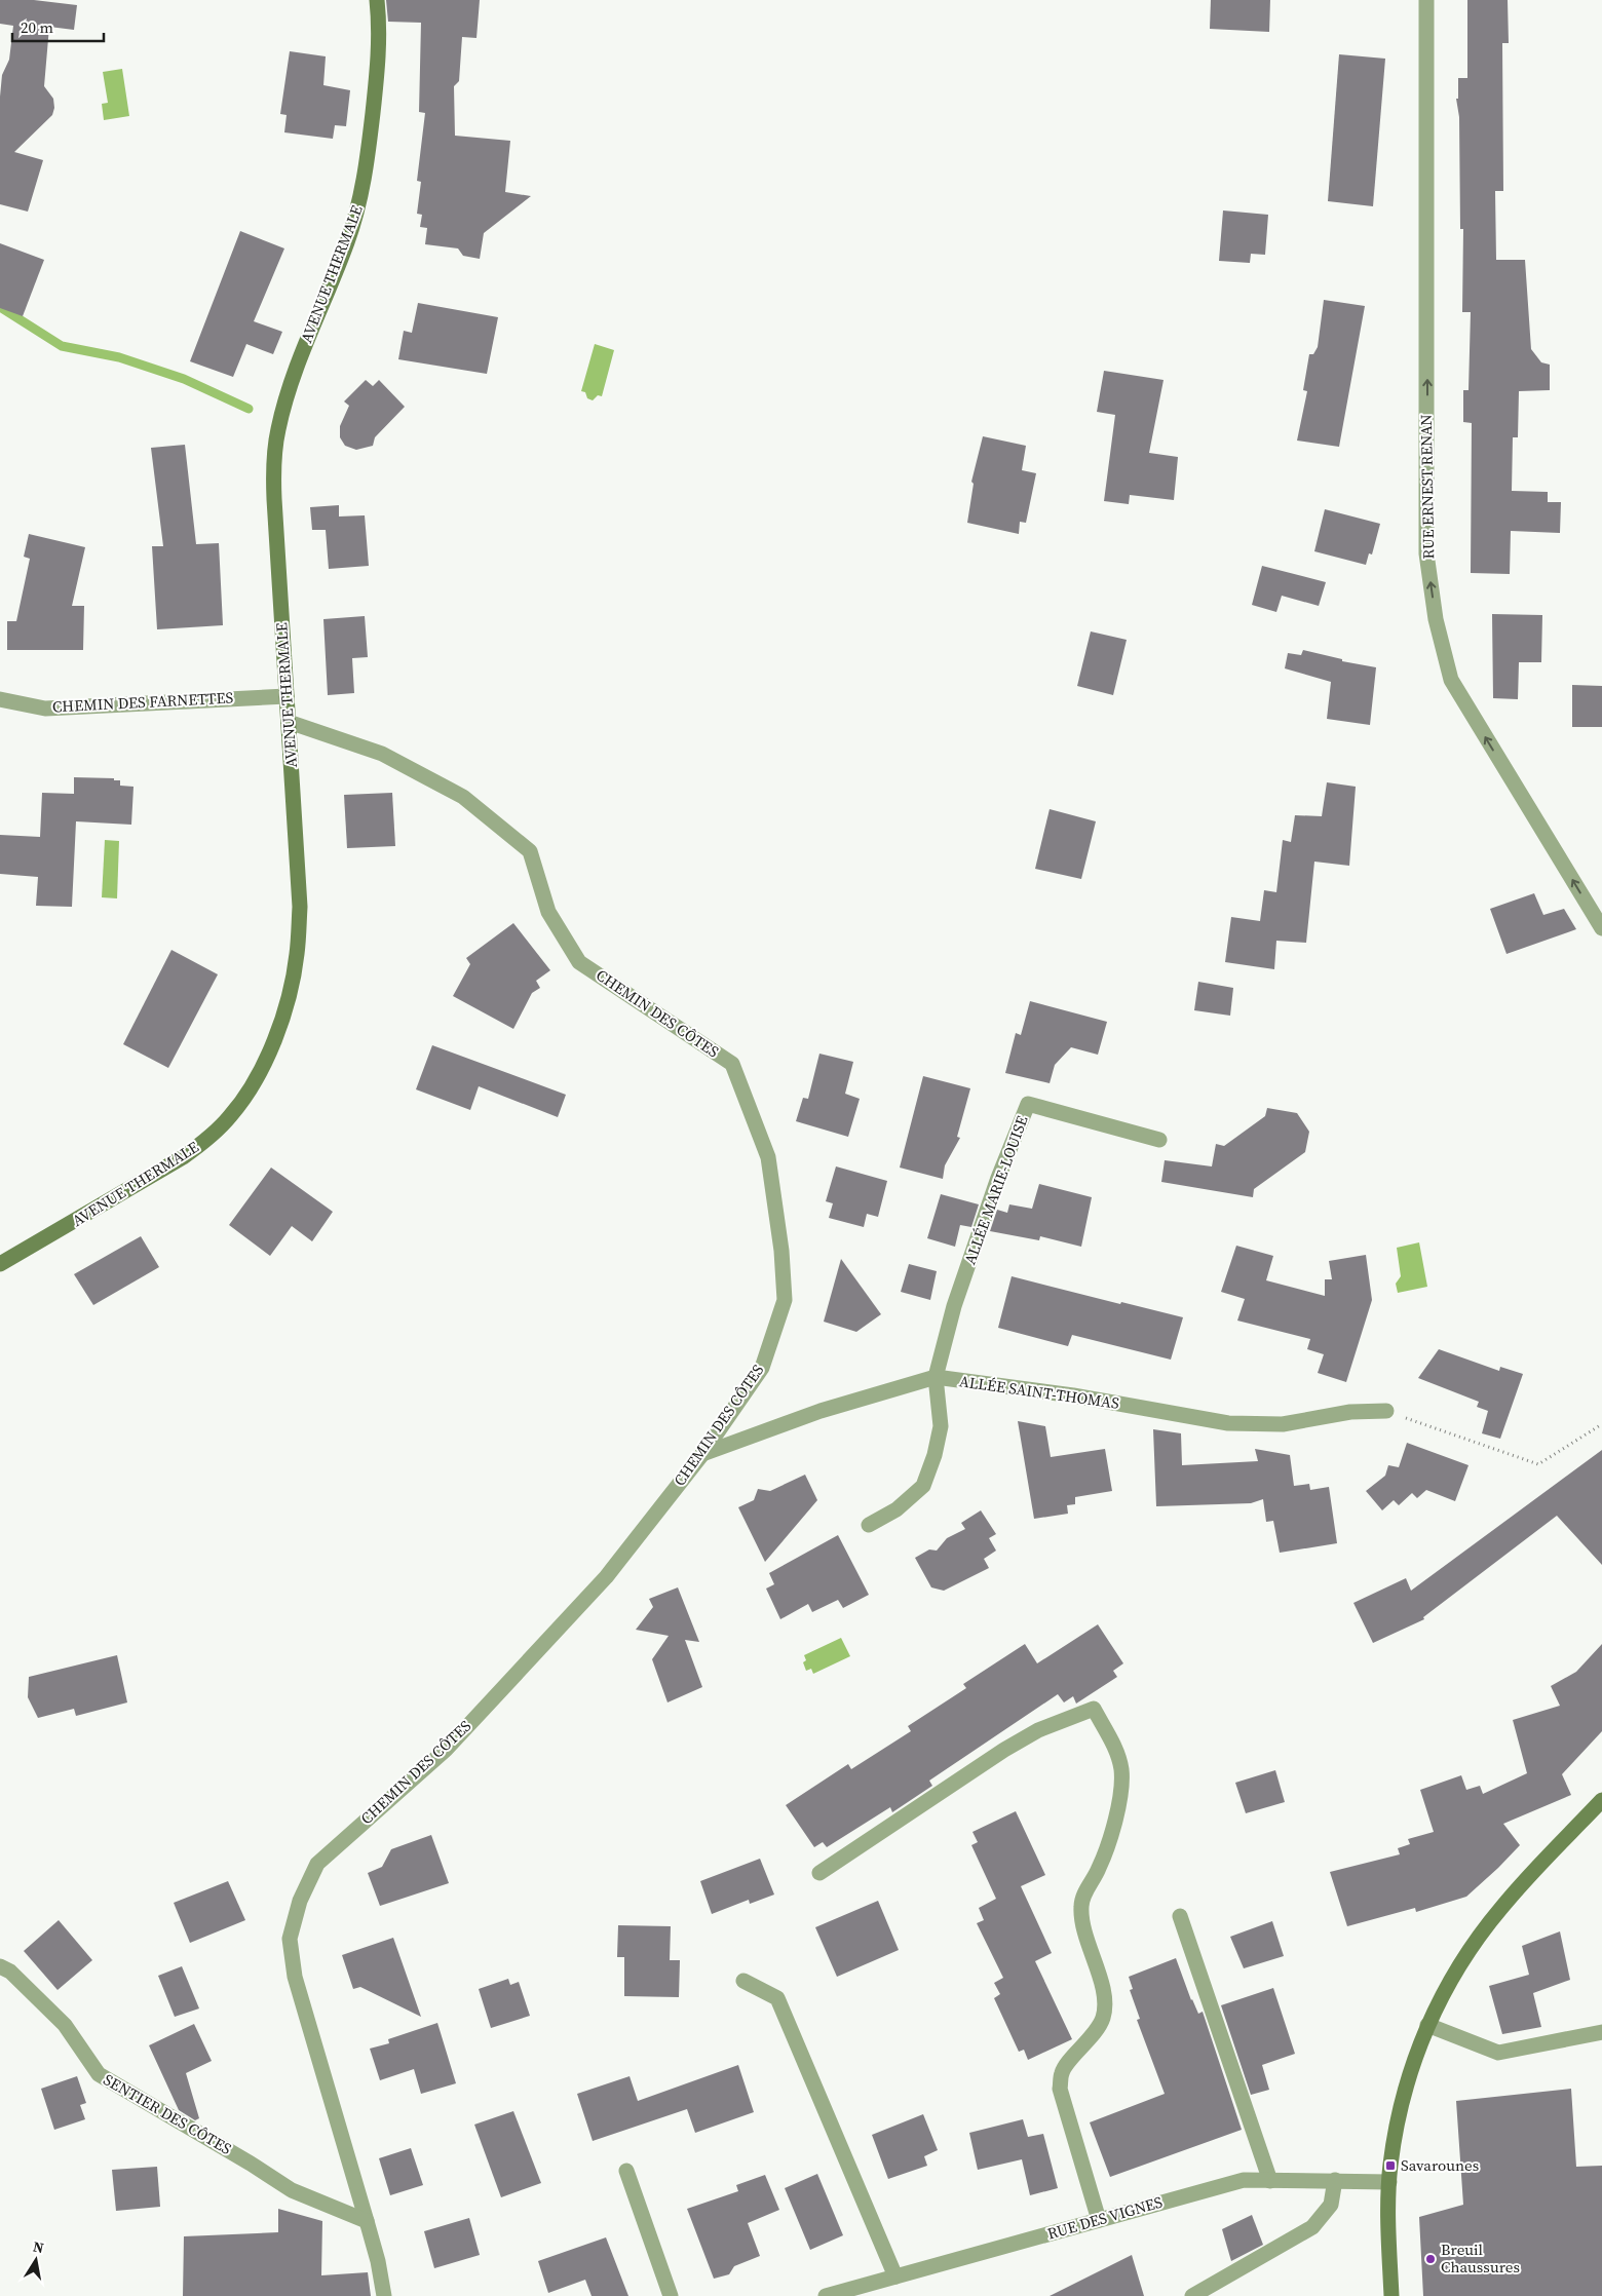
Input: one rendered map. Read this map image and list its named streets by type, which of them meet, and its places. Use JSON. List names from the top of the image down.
{
  "streets": {
    "main road": ["AVENUE THERMALE"],
    "street": [
      "RUE ERNEST RENAN",
      "CHEMIN DES FARNETTES",
      "CHEMIN DES CÔTES",
      "ALLÉE MARIE-LOUISE",
      "ALLÉE SAINT-THOMAS",
      "SENTIER DES CÔTES",
      "RUE DES VIGNES"
    ]
  },
  "crossings": [
    ["AVENUE THERMALE", "CHEMIN DES FARNETTES"],
    ["AVENUE THERMALE", "CHEMIN DES CÔTES"],
    ["CHEMIN DES CÔTES", "ALLÉE SAINT-THOMAS"],
    ["CHEMIN DES CÔTES", "SENTIER DES CÔTES"],
    ["ALLÉE MARIE-LOUISE", "ALLÉE SAINT-THOMAS"]
  ],
  "one_way": ["RUE ERNEST RENAN"],
  "places": {
    "transit": ["Savarounes"],
    "other": ["Breuil Chaussures"]
  },
  "scale_bar": "20 m",
  "north": "top"
}
